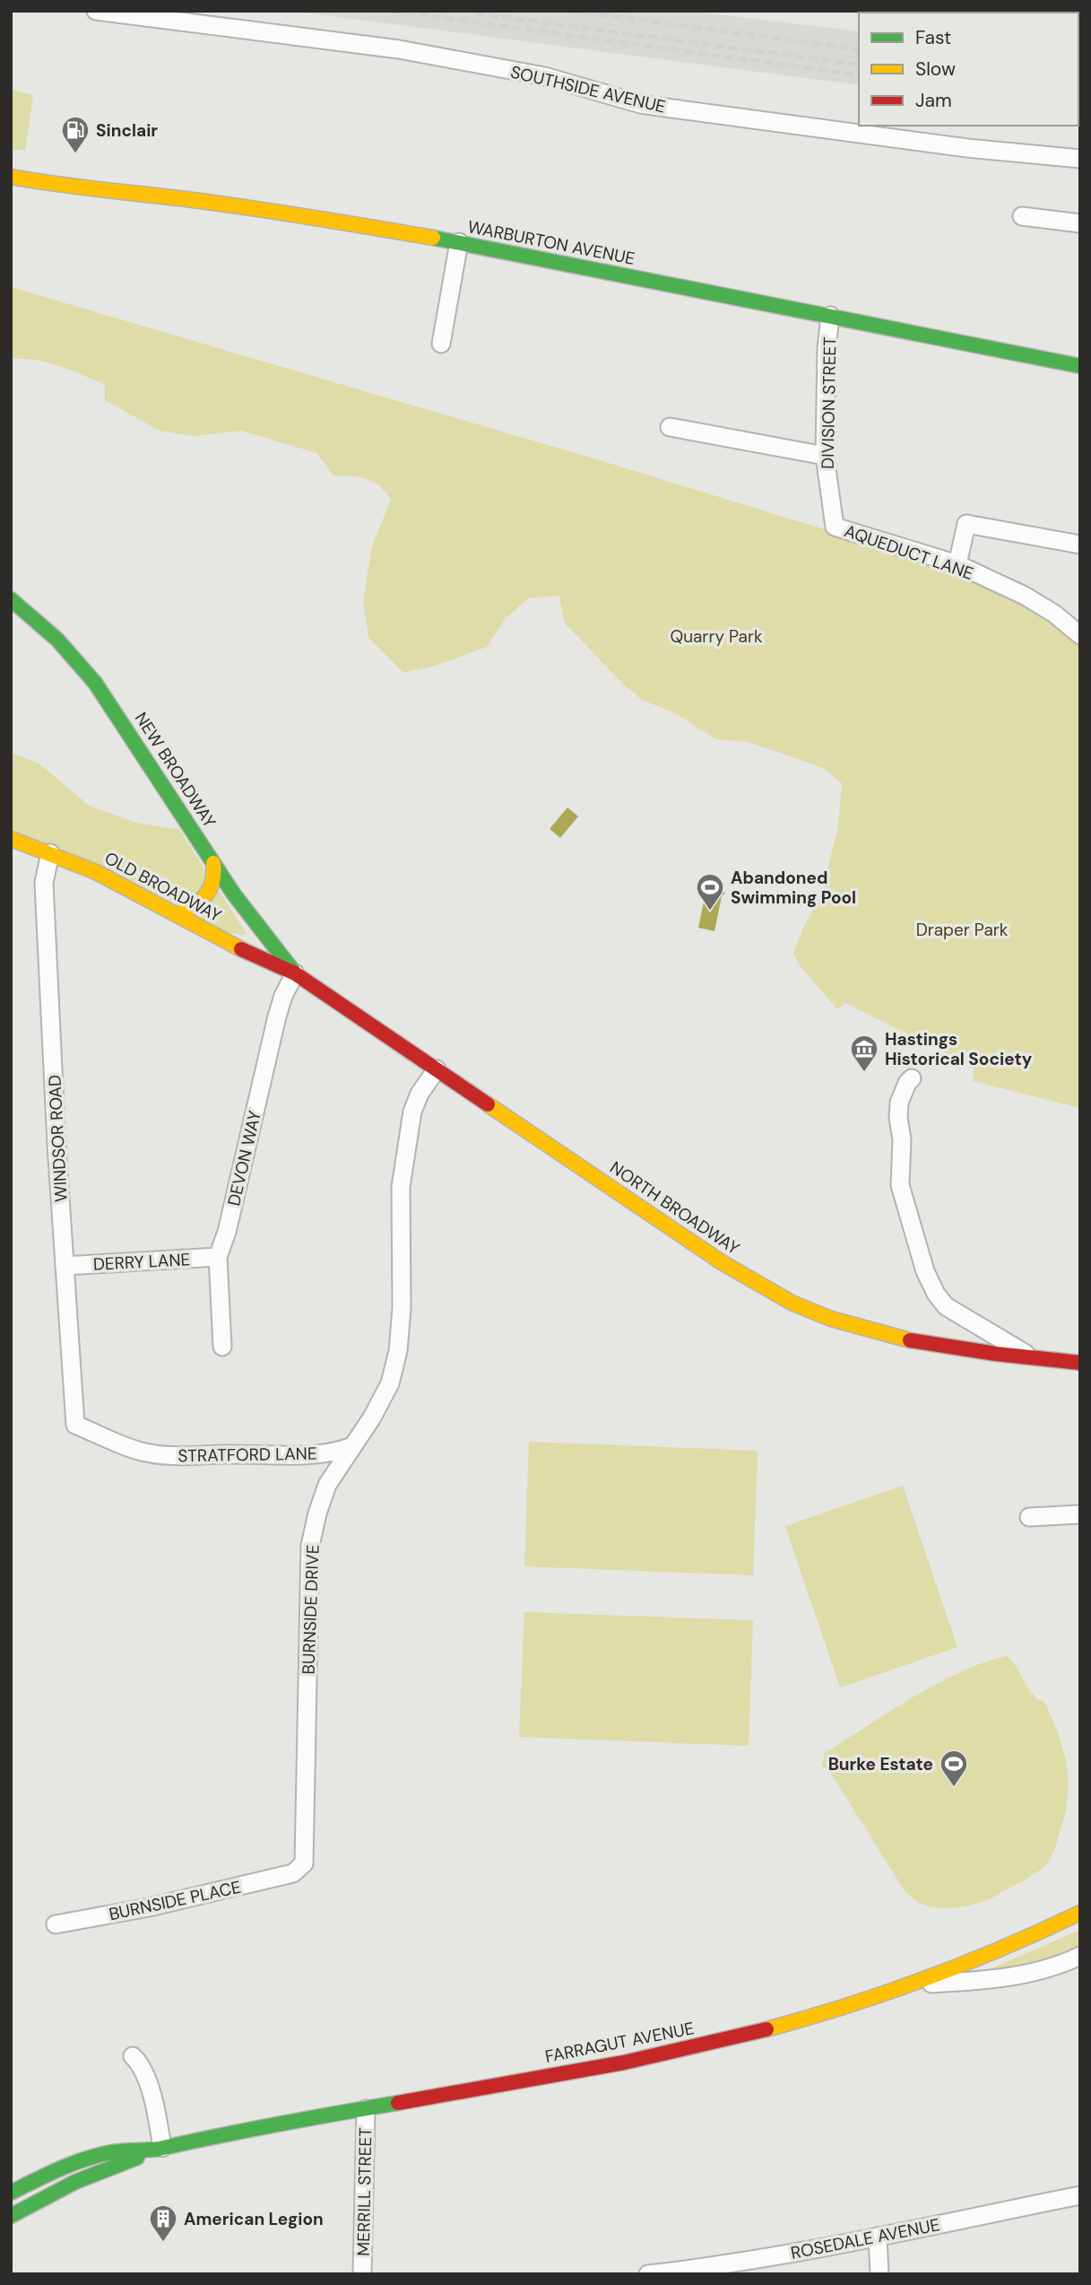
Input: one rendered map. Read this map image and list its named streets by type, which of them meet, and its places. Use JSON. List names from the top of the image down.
{
  "streets": {
    "main road": [
      "WARBURTON AVENUE",
      "NEW BROADWAY",
      "OLD BROADWAY",
      "NORTH BROADWAY",
      "FARRAGUT AVENUE"
    ],
    "street": [
      "SOUTHSIDE AVENUE",
      "DIVISION STREET",
      "AQUEDUCT LANE",
      "WINDSOR ROAD",
      "DEVON WAY",
      "DERRY LANE",
      "STRATFORD LANE",
      "BURNSIDE DRIVE",
      "BURNSIDE PLACE",
      "MERRILL STREET",
      "ROSEDALE AVENUE"
    ]
  },
  "crossings": [
    ["WARBURTON AVENUE", "DIVISION STREET"],
    ["DIVISION STREET", "AQUEDUCT LANE"],
    ["NEW BROADWAY", "OLD BROADWAY"],
    ["NEW BROADWAY", "DEVON WAY"],
    ["NEW BROADWAY", "NORTH BROADWAY"],
    ["OLD BROADWAY", "WINDSOR ROAD"],
    ["OLD BROADWAY", "DEVON WAY"],
    ["OLD BROADWAY", "NORTH BROADWAY"],
    ["WINDSOR ROAD", "DERRY LANE"],
    ["WINDSOR ROAD", "STRATFORD LANE"],
    ["DEVON WAY", "NORTH BROADWAY"],
    ["DEVON WAY", "DERRY LANE"],
    ["NORTH BROADWAY", "BURNSIDE DRIVE"],
    ["STRATFORD LANE", "BURNSIDE DRIVE"],
    ["BURNSIDE DRIVE", "BURNSIDE PLACE"],
    ["FARRAGUT AVENUE", "MERRILL STREET"]
  ],
  "parks": ["Quarry Park", "Draper Park"],
  "places": {
    "fuel station": ["Sinclair"],
    "sports": ["Abandoned Swimming Pool", "Burke Estate"],
    "museum": ["Hastings Historical Society"],
    "building": ["American Legion"]
  },
  "legend": ["Fast", "Slow", "Jam"]
}
